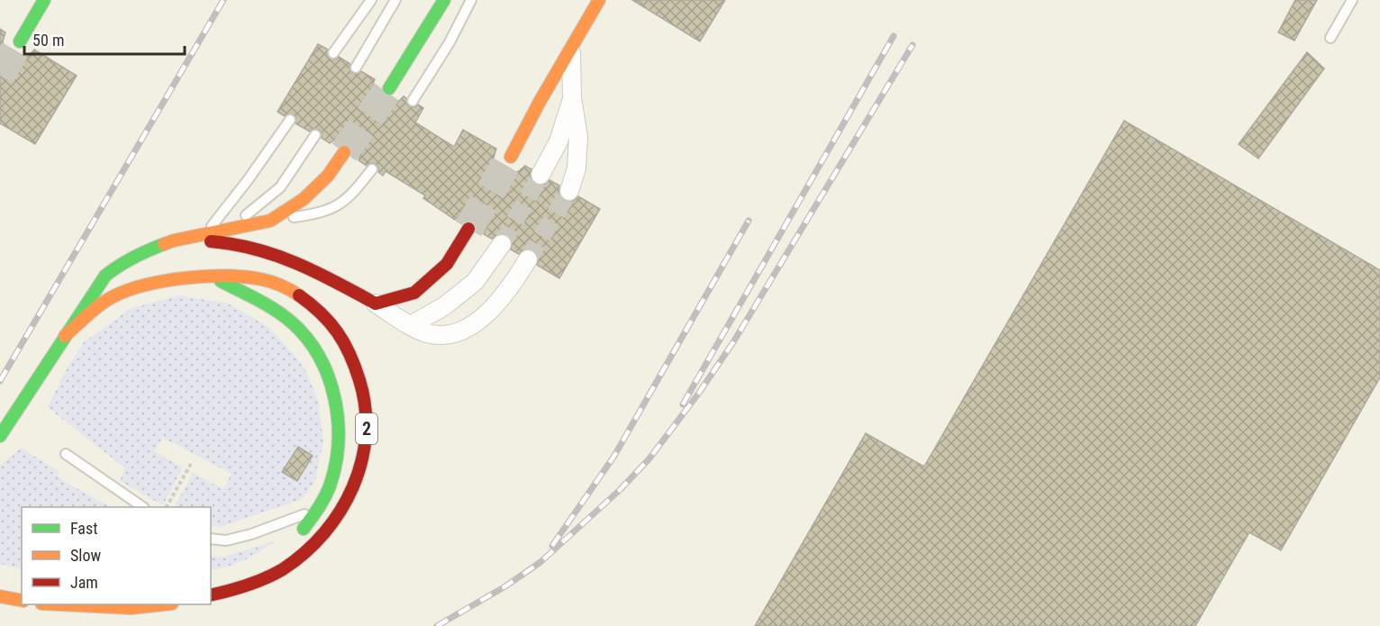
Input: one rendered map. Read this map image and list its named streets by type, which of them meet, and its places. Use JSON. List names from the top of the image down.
{
  "streets": {
    "highway": ["2"]
  },
  "legend": ["Fast", "Slow", "Jam"],
  "scale_bar": "50 m"
}
